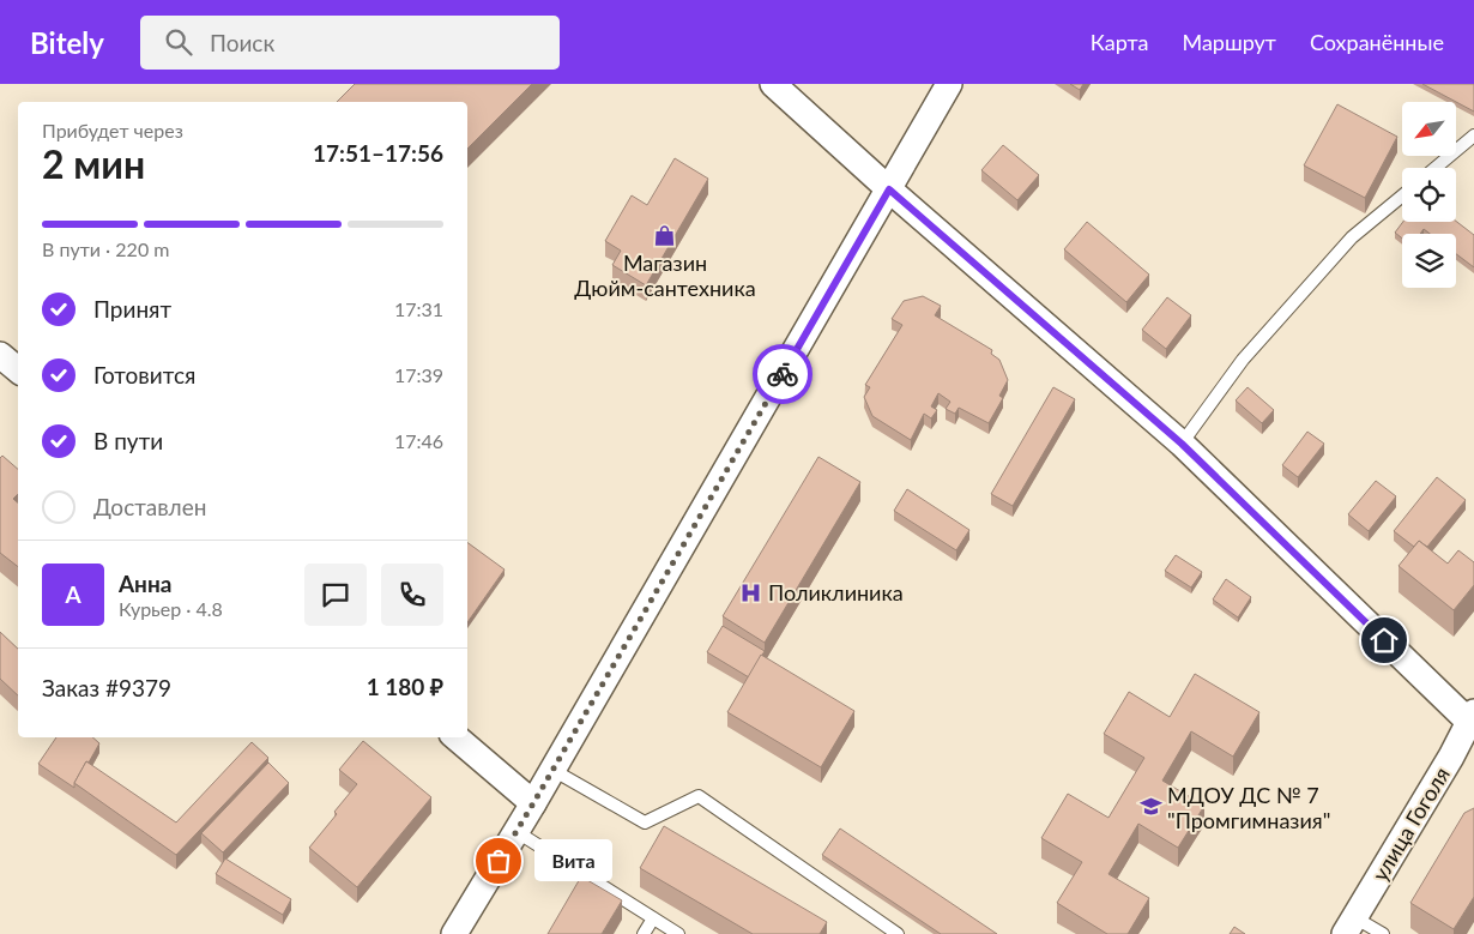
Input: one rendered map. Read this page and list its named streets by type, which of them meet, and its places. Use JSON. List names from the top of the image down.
{
  "streets": {
    "street": ["улица Гоголя"]
  },
  "places": {
    "shop": ["Магазин Дюйм-сантехника"],
    "hospital": ["Поликлиника"],
    "school or university": ["МДОУ ДС № 7 \"Промгимназия\""],
    "other": ["Вита"]
  },
  "north": "bottom left",
  "page": {
    "header": "Bitely",
    "search": "Поиск",
    "nav": ["Карта", "Маршрут", "Сохранённые"],
    "heading": ["2 мин", "Прибудет через", "17:51–17:56"],
    "panel": [
      "Анна",
      "Курьер · 4.8",
      "Заказ #9379",
      "1 180 ₽"
    ],
    "bar": "В пути · 220 m",
    "list": [
      ["Принят", "17:31"],
      ["Готовится", "17:39"],
      ["В пути", "17:46"],
      "Доставлен"
    ],
    "round": "А",
    "bubble": "Вита"
  }
}
